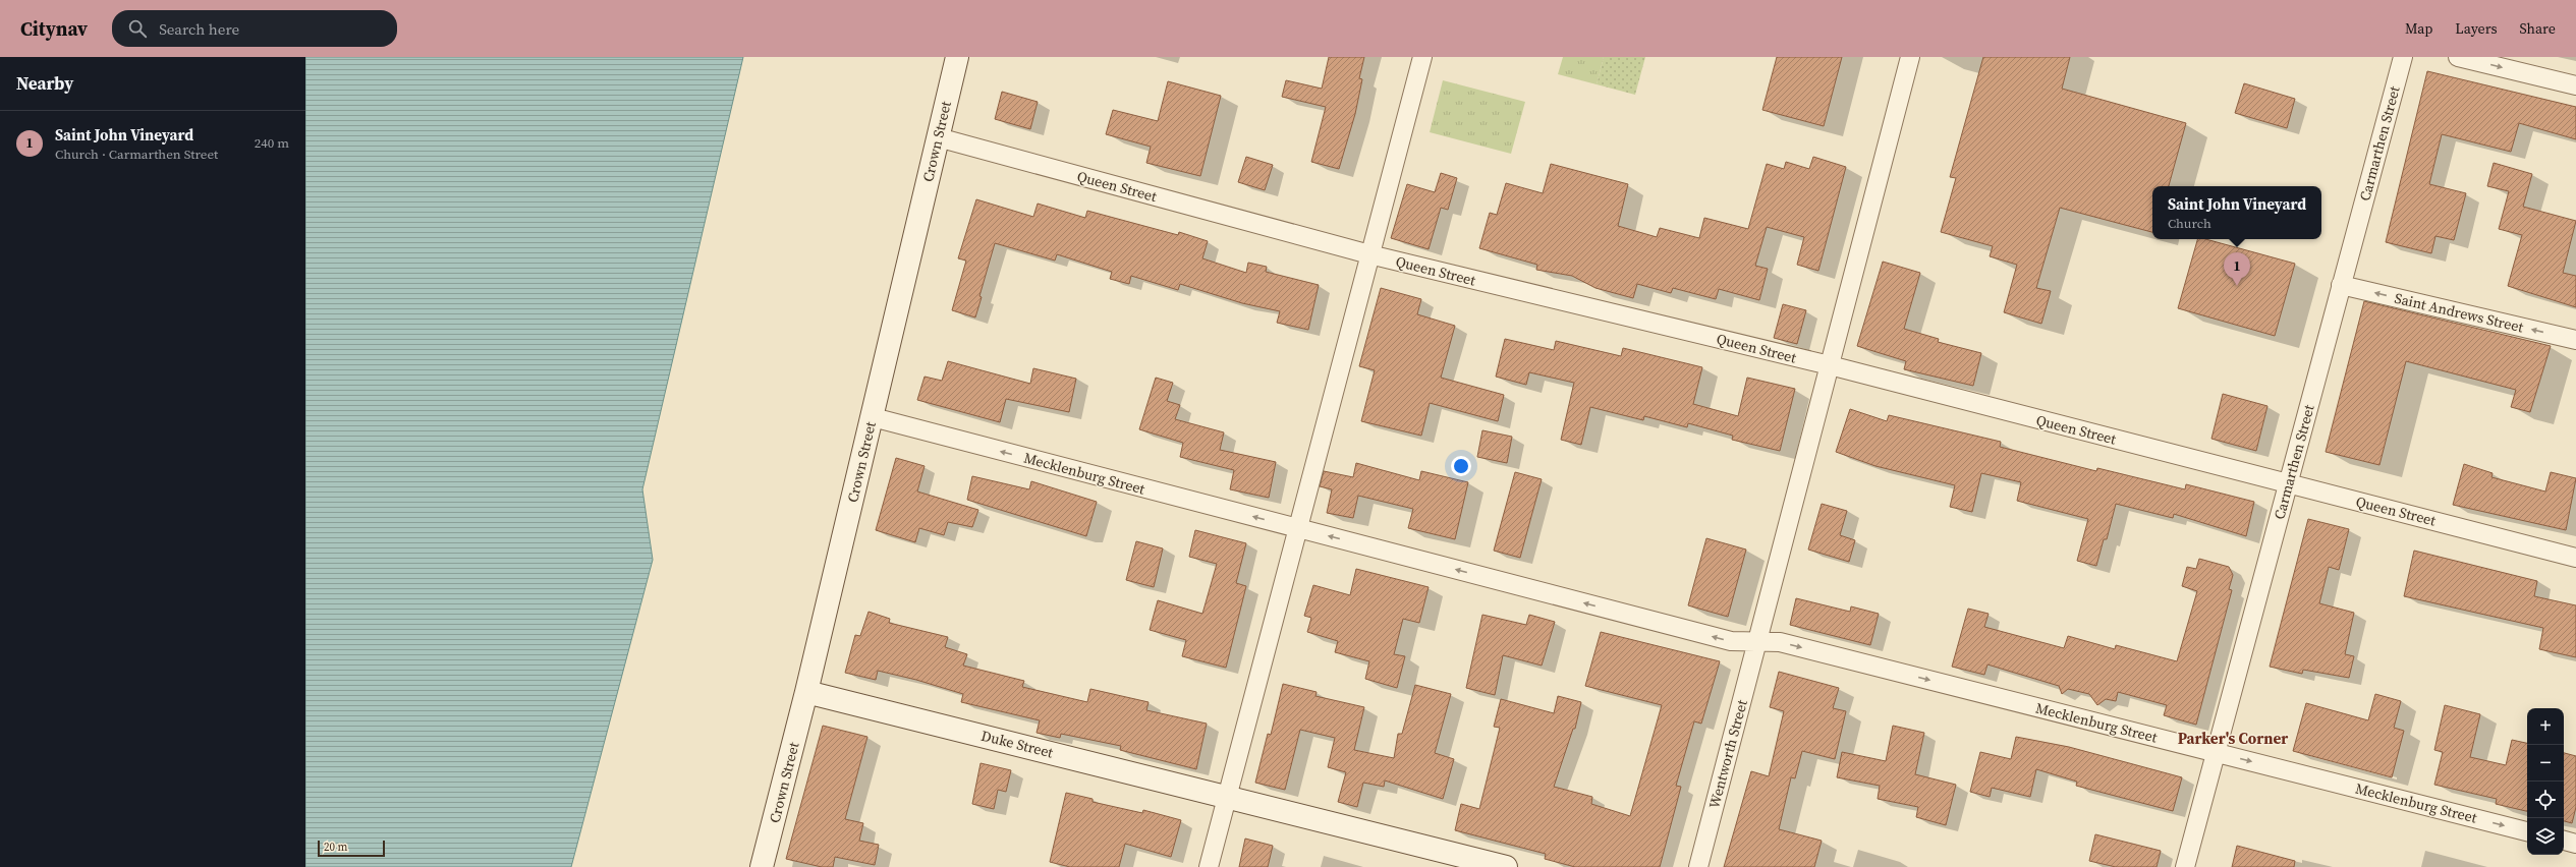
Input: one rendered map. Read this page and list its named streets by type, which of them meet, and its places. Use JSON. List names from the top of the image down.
{
  "streets": {
    "main road": ["Crown Street", "Duke Street"],
    "street": [
      "Carmarthen Street",
      "Queen Street",
      "Saint Andrews Street",
      "Mecklenburg Street",
      "Wentworth Street"
    ]
  },
  "crossings": [
    ["Crown Street", "Queen Street"],
    ["Crown Street", "Mecklenburg Street"],
    ["Crown Street", "Duke Street"],
    ["Carmarthen Street", "Queen Street"],
    ["Carmarthen Street", "Saint Andrews Street"],
    ["Carmarthen Street", "Mecklenburg Street"],
    ["Queen Street", "Wentworth Street"],
    ["Mecklenburg Street", "Wentworth Street"]
  ],
  "one_way": ["Saint Andrews Street"],
  "districts": ["Parker's Corner"],
  "scale_bar": "20 m",
  "page": {
    "header": "Citynav",
    "search": "Search here",
    "nav": ["Map", "Layers", "Share"],
    "heading": "Nearby",
    "list": [
      {
        "mark": "1",
        "name": "Saint John Vineyard",
        "note": "Church · Carmarthen Street",
        "value": "240 m"
      }
    ],
    "popup": ["Saint John Vineyard", "Church"],
    "pins": "1",
    "map_buttons": ["+", "−"],
    "scale": "20 m"
  }
}
